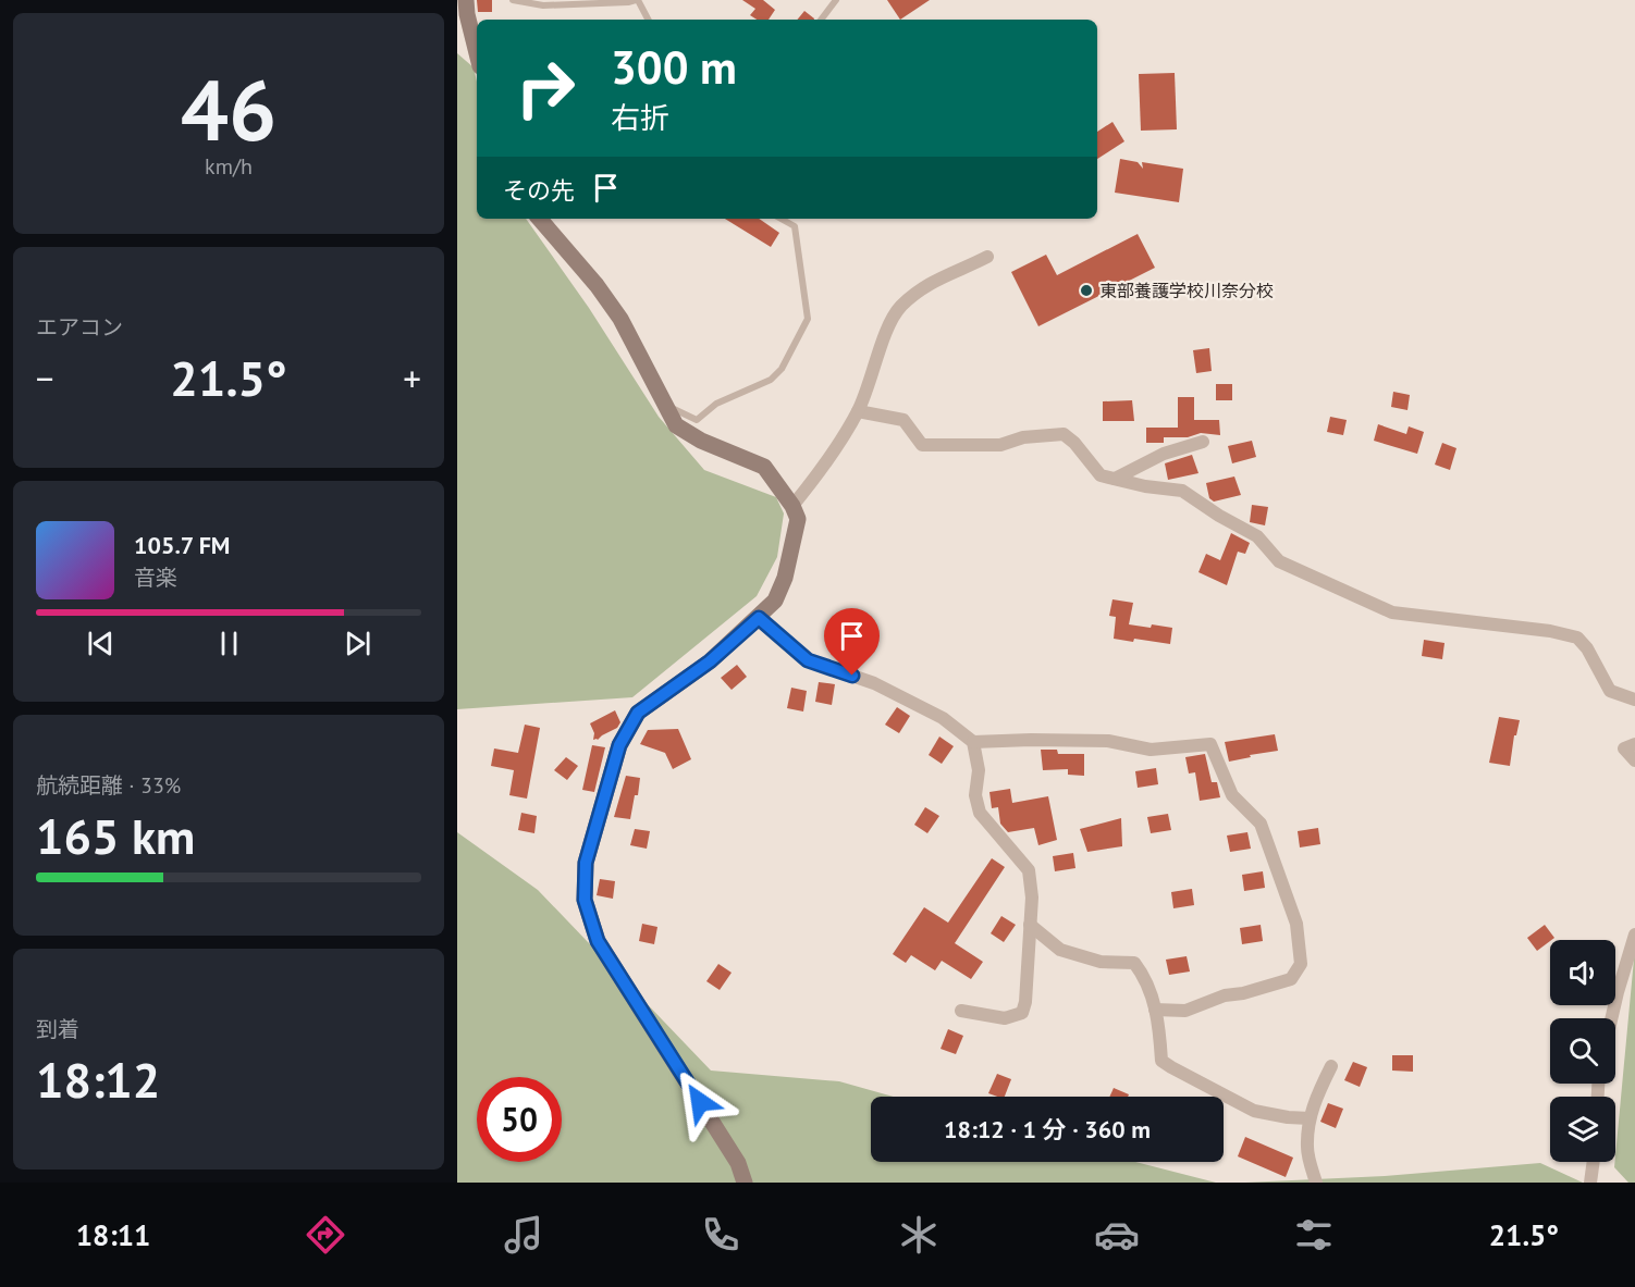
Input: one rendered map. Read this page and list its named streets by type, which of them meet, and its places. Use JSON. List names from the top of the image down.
{
  "places": ["東部養護学校川奈分校"],
  "page": {
    "tile": [
      ["46", "km/h"],
      "エアコン",
      ["航続距離 · 33%", "165 km"],
      ["到着", "18:12"]
    ],
    "turn": ["300 m", "右折"],
    "then": "その先",
    "heat": ["−", "21.5°", "+"],
    "song": ["105.7 FM", "音楽"],
    "limit": "50",
    "trip": "18:12 · 1 分 · 360 m",
    "tabs": ["18:11", "21.5°"]
  }
}
